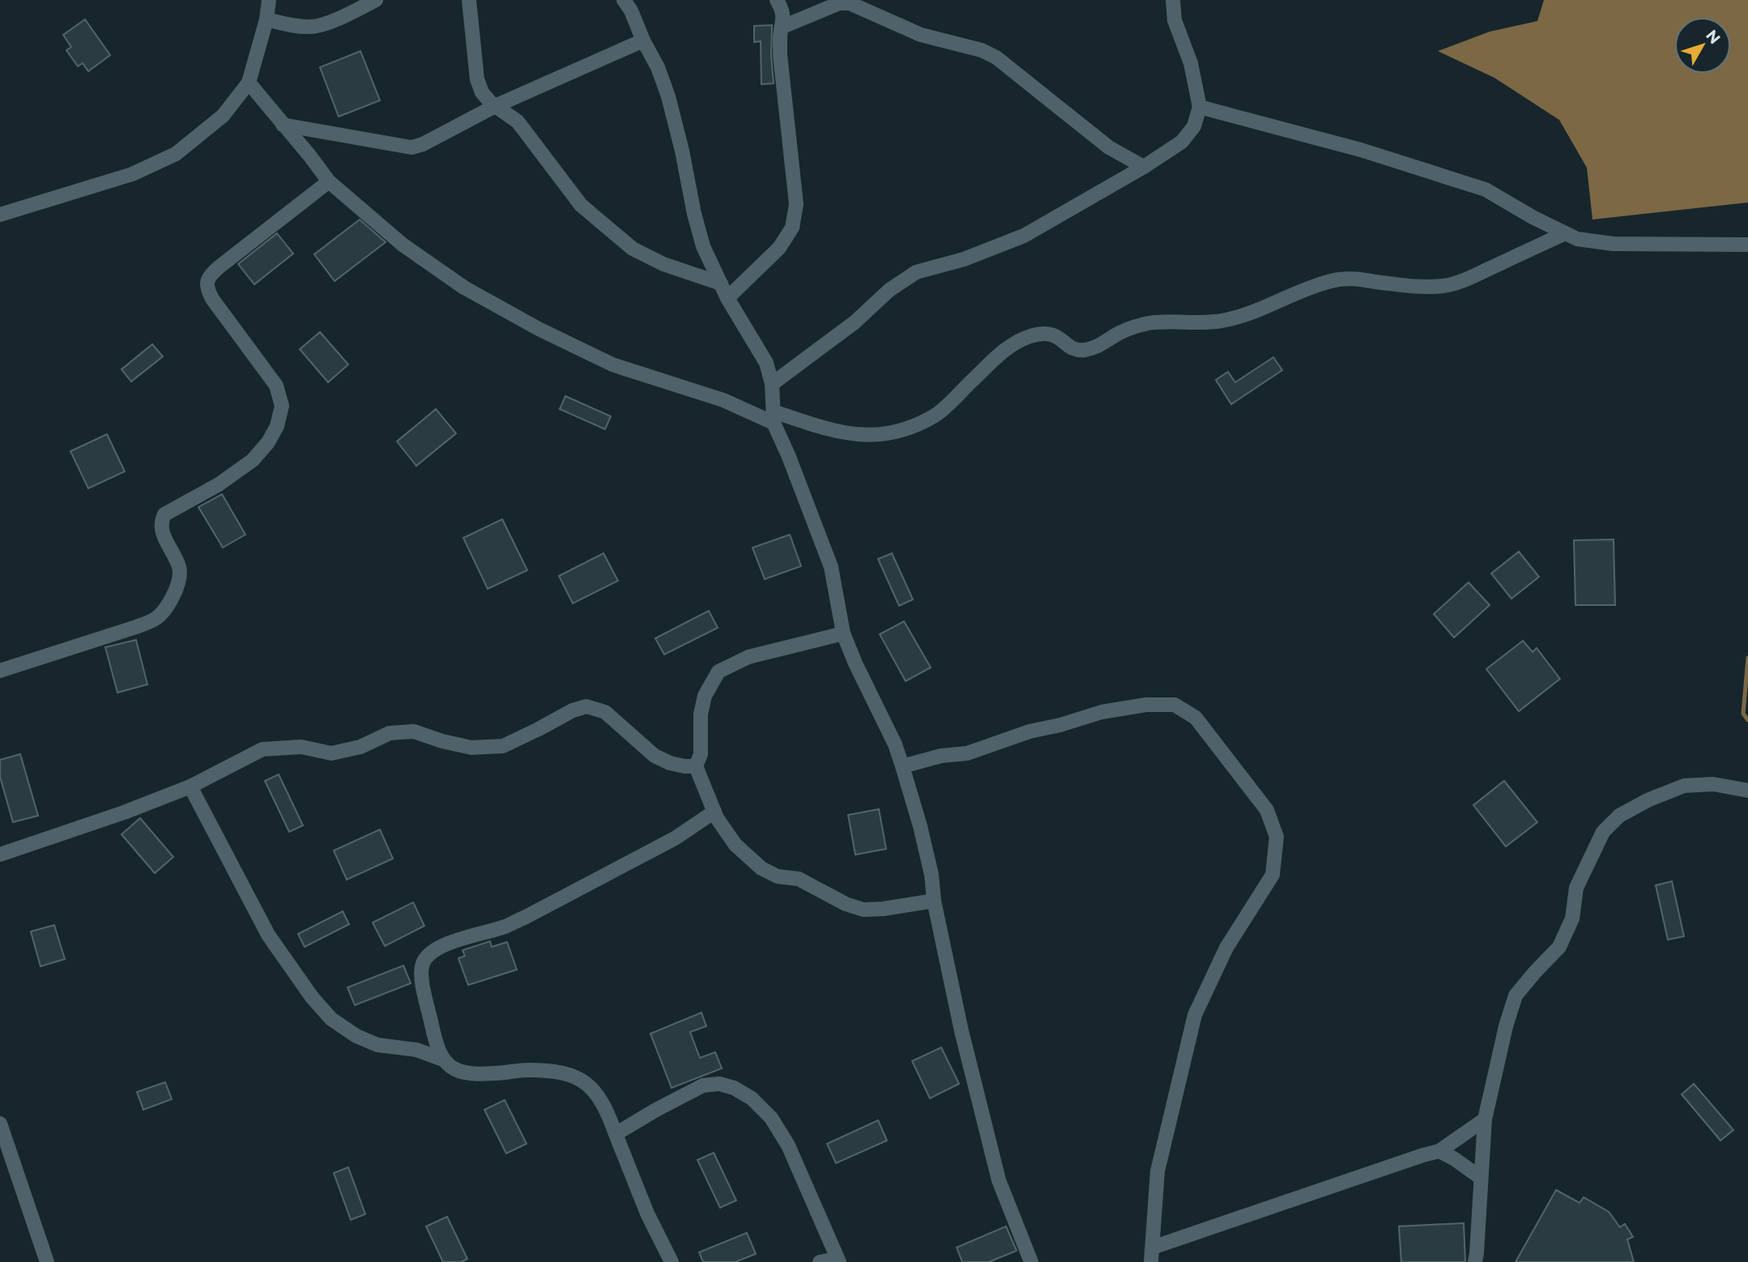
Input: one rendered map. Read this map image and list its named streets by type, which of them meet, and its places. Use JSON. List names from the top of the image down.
{
  "north": "top right"
}
